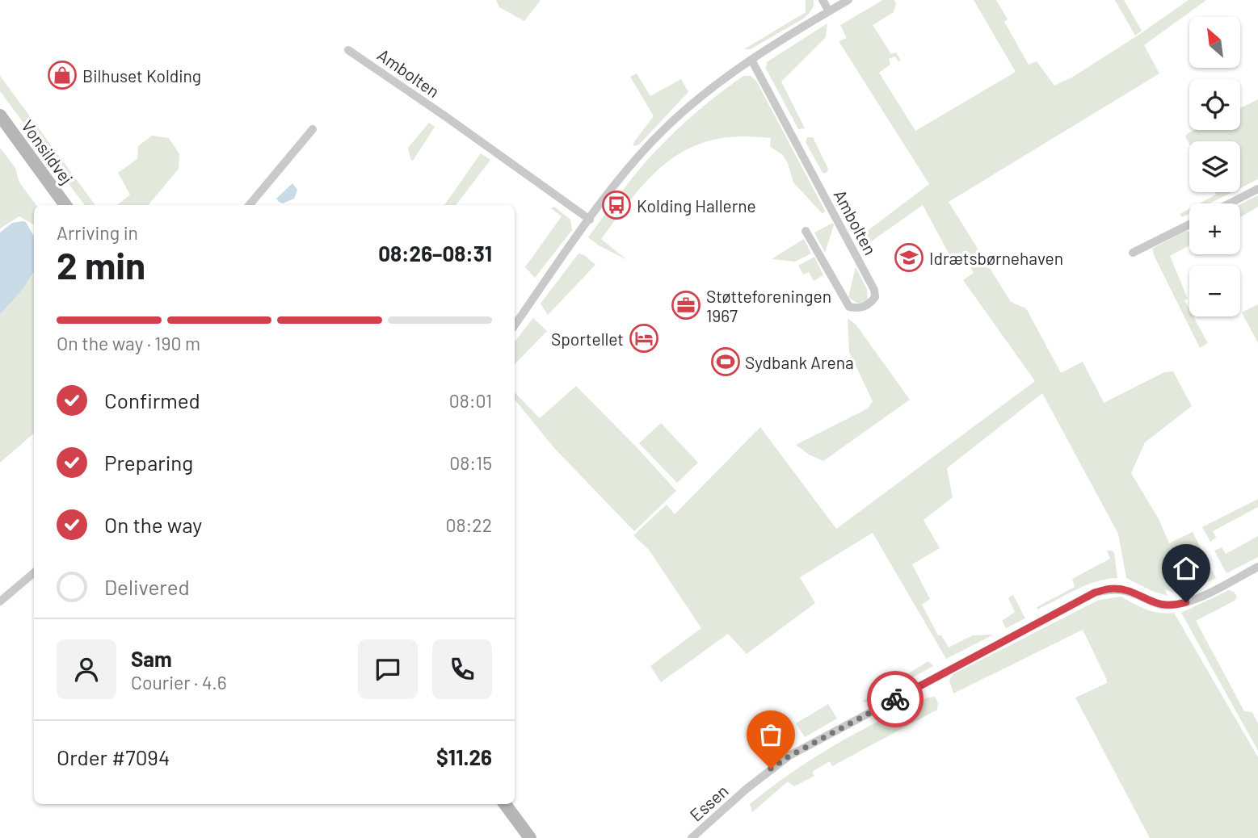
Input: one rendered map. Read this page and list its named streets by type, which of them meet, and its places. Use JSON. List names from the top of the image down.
{
  "streets": {
    "main road": ["Vonsildvej"],
    "street": ["Ambolten", "Essen"]
  },
  "places": {
    "shop": ["Bilhuset Kolding"],
    "bus stop": ["Kolding Hallerne"],
    "school or university": ["Idrætsbørnehaven"],
    "office": ["Støtteforeningen 1967"],
    "hotel": ["Sportellet"],
    "sports": ["Sydbank Arena"]
  },
  "north": "top left",
  "page": {
    "map_buttons": ["+", "−"],
    "heading": ["2 min", "Arriving in", "08:26–08:31"],
    "panel": [
      "Sam",
      "Courier · 4.6",
      "Order #7094",
      "$11.26"
    ],
    "bar": "On the way · 190 m",
    "list": [
      ["Confirmed", "08:01"],
      ["Preparing", "08:15"],
      ["On the way", "08:22"],
      "Delivered"
    ]
  }
}
